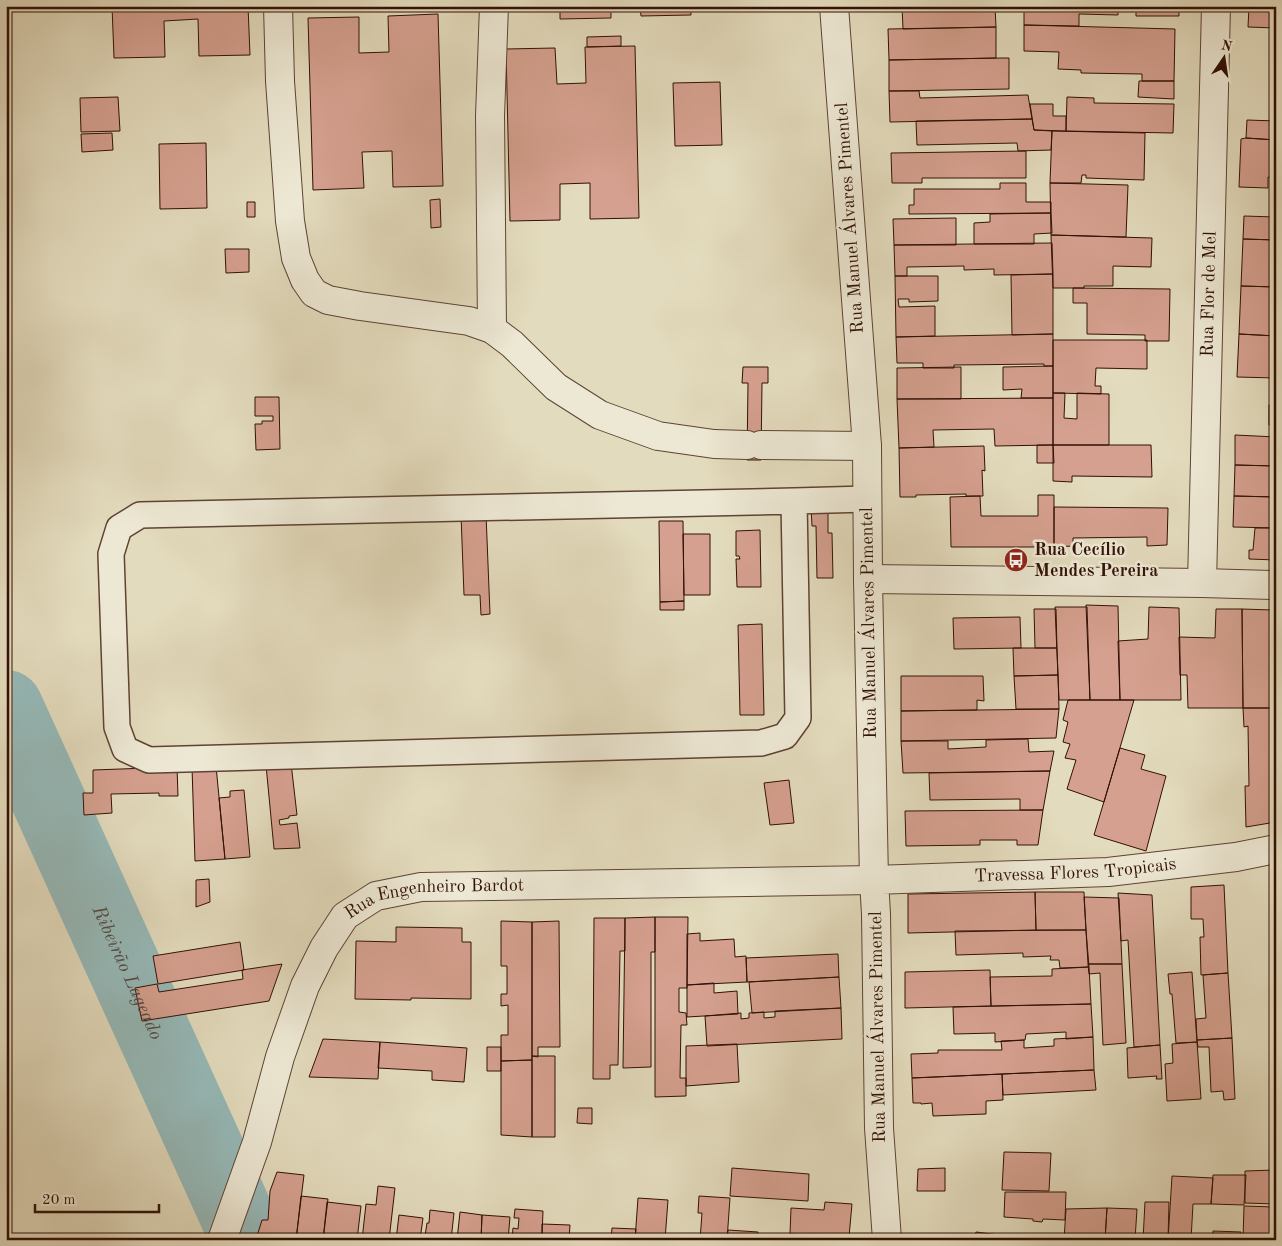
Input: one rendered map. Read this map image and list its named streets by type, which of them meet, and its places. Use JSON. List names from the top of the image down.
{
  "streets": {
    "street": [
      "Rua Manuel Álvares Pimentel",
      "Rua Flor de Mel",
      "Travessa Flores Tropicais",
      "Rua Engenheiro Bardot"
    ]
  },
  "crossings": [
    ["Rua Manuel Álvares Pimentel", "Travessa Flores Tropicais"],
    ["Rua Manuel Álvares Pimentel", "Rua Engenheiro Bardot"],
    ["Travessa Flores Tropicais", "Rua Engenheiro Bardot"]
  ],
  "water": ["Ribeirão Lageado"],
  "places": {
    "bus stop": ["Rua Cecílio Mendes Pereira"]
  },
  "scale_bar": "20 m",
  "north": "top"
}
